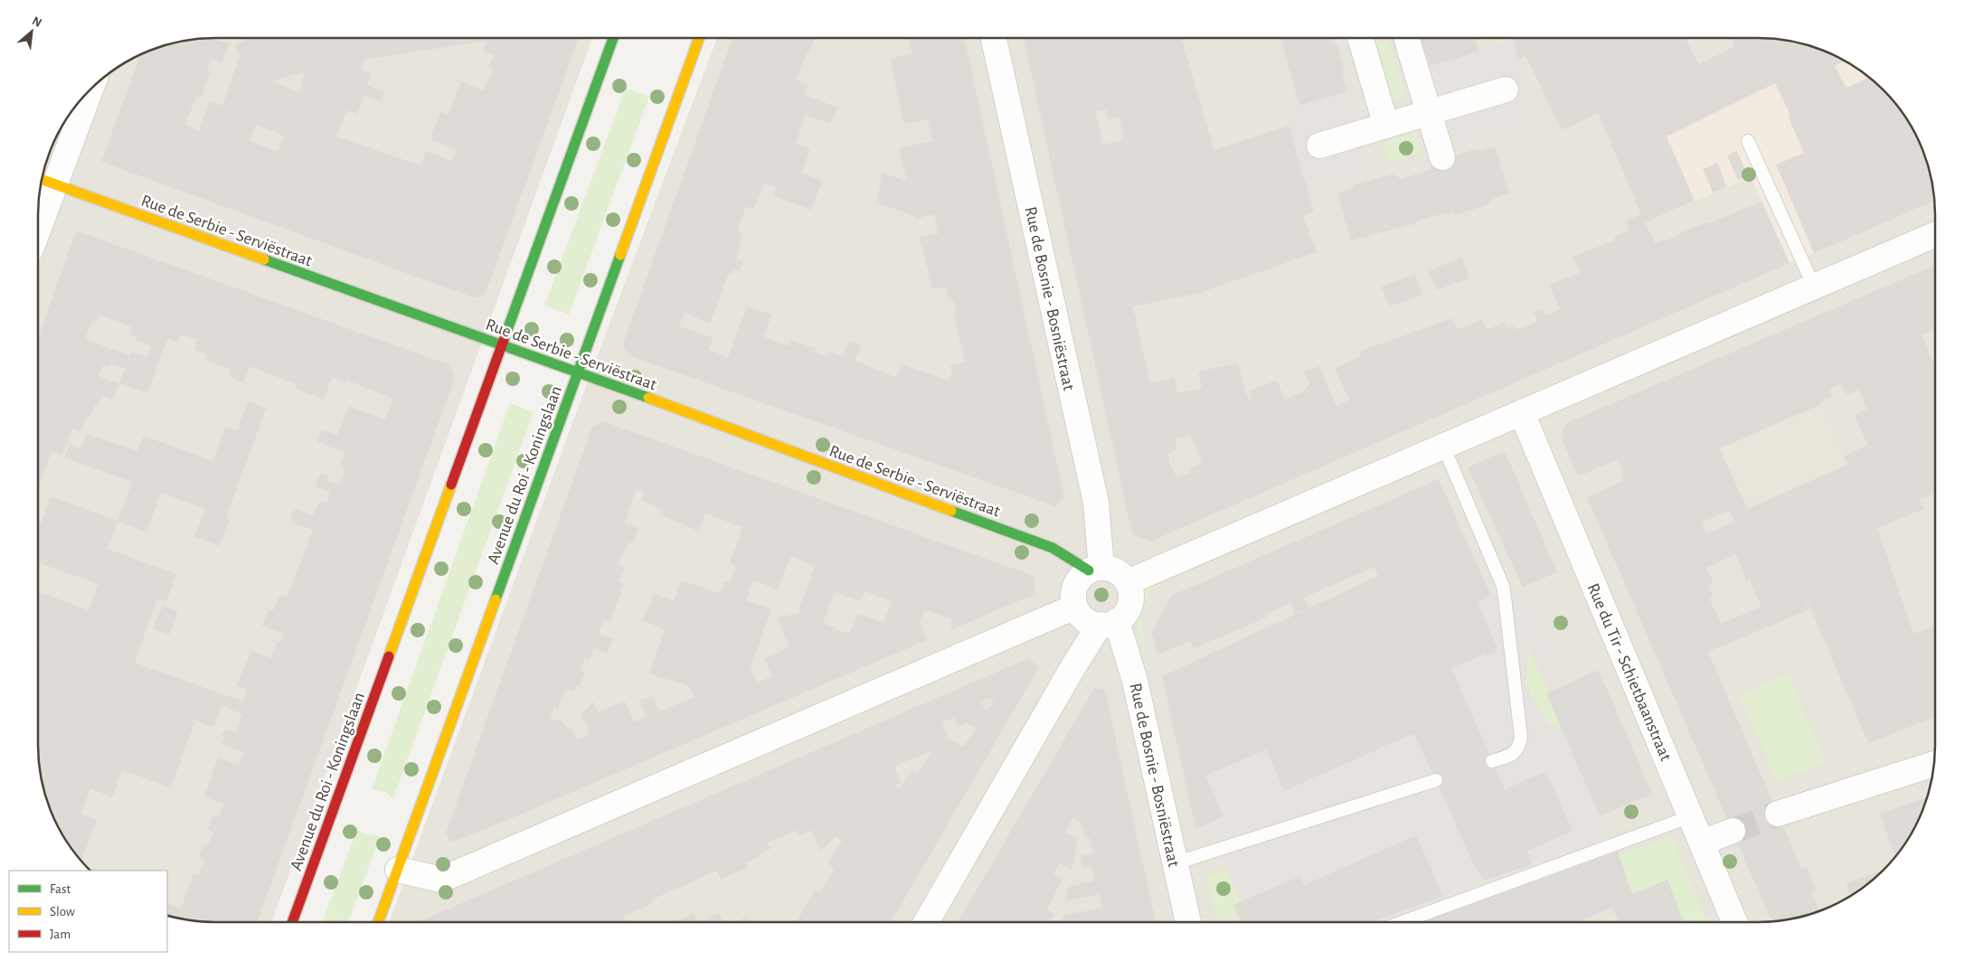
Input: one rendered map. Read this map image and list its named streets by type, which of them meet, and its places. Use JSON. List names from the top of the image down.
{
  "streets": {
    "street": [
      "Rue de Serbie - Serviëstraat",
      "Rue de Bosnie - Bosniëstraat",
      "Avenue du Roi - Koningslaan",
      "Rue du Tir - Schietbaanstraat"
    ]
  },
  "crossings": [
    ["Rue de Serbie - Serviëstraat", "Rue de Bosnie - Bosniëstraat"],
    ["Rue de Serbie - Serviëstraat", "Avenue du Roi - Koningslaan"]
  ],
  "legend": ["Fast", "Slow", "Jam"],
  "north": "top right"
}
